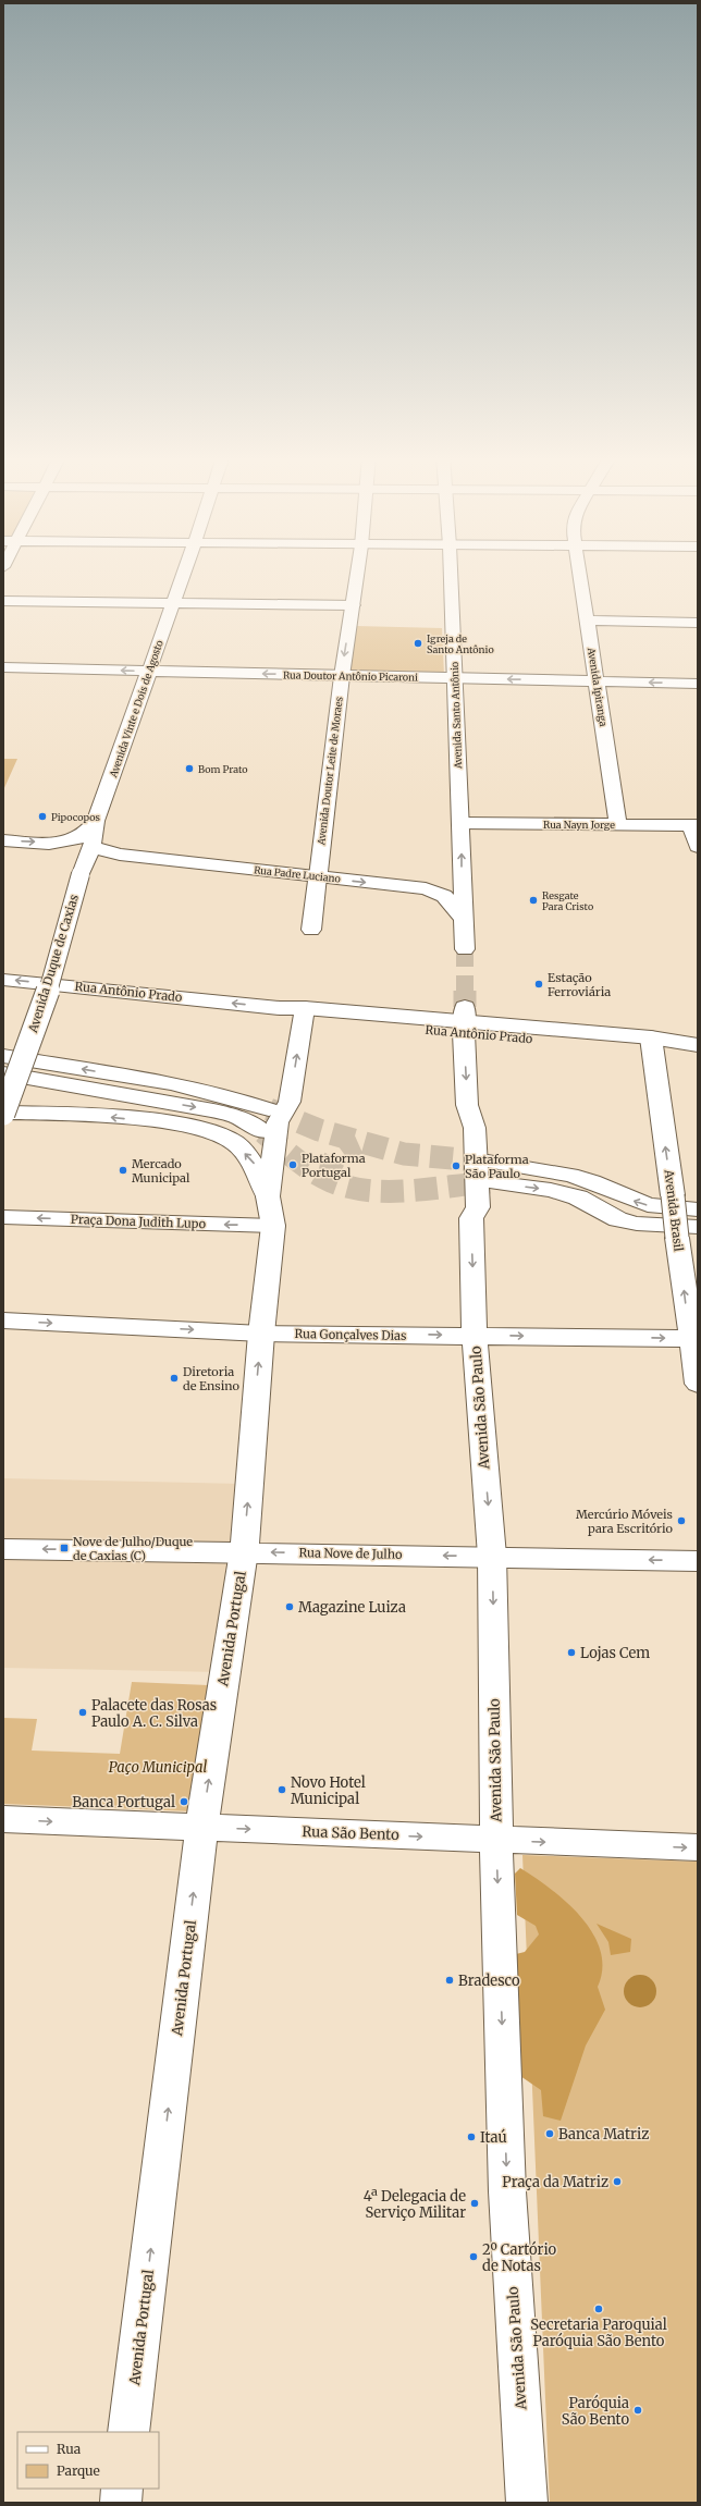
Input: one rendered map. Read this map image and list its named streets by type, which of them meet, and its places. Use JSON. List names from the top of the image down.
{
  "streets": {
    "street": [
      "Rua Doutor Antônio Picaroni",
      "Avenida Ipiranga",
      "Avenida Vinte e Dois de Agosto",
      "Avenida Santo Antônio",
      "Avenida Doutor Leite de Moraes",
      "Rua Nayn Jorge",
      "Rua Padre Luciano",
      "Avenida Duque de Caxias",
      "Rua Antônio Prado",
      "Avenida Brasil",
      "Praça Dona Judith Lupo",
      "Rua Gonçalves Dias",
      "Avenida São Paulo",
      "Rua Nove de Julho",
      "Avenida Portugal",
      "Rua São Bento"
    ]
  },
  "crossings": [
    ["Rua Doutor Antônio Picaroni", "Avenida Ipiranga"],
    ["Rua Doutor Antônio Picaroni", "Avenida Vinte e Dois de Agosto"],
    ["Rua Doutor Antônio Picaroni", "Avenida Santo Antônio"],
    ["Rua Doutor Antônio Picaroni", "Avenida Doutor Leite de Moraes"],
    ["Avenida Ipiranga", "Rua Nayn Jorge"],
    ["Avenida Vinte e Dois de Agosto", "Rua Padre Luciano"],
    ["Avenida Vinte e Dois de Agosto", "Avenida Duque de Caxias"],
    ["Avenida Santo Antônio", "Rua Nayn Jorge"],
    ["Avenida Santo Antônio", "Rua Padre Luciano"],
    ["Avenida Doutor Leite de Moraes", "Rua Padre Luciano"],
    ["Rua Padre Luciano", "Avenida Duque de Caxias"],
    ["Rua Antônio Prado", "Avenida Brasil"],
    ["Rua Antônio Prado", "Avenida São Paulo"],
    ["Rua Antônio Prado", "Avenida Portugal"],
    ["Avenida Brasil", "Rua Gonçalves Dias"],
    ["Praça Dona Judith Lupo", "Avenida Portugal"],
    ["Rua Gonçalves Dias", "Avenida São Paulo"],
    ["Rua Gonçalves Dias", "Avenida Portugal"],
    ["Avenida São Paulo", "Rua Nove de Julho"],
    ["Avenida São Paulo", "Rua São Bento"],
    ["Rua Nove de Julho", "Avenida Portugal"],
    ["Avenida Portugal", "Rua São Bento"]
  ],
  "one_way": [
    "Avenida Brasil",
    "Rua Gonçalves Dias",
    "Avenida São Paulo",
    "Rua Nove de Julho",
    "Avenida Portugal",
    "Rua São Bento"
  ],
  "parks": ["Paço Municipal"],
  "places": {
    "other": [
      "Igreja de Santo Antônio",
      "Bom Prato",
      "Pipocopos",
      "Resgate Para Cristo",
      "Estação Ferroviária",
      "Plataforma Portugal",
      "Plataforma São Paulo",
      "Mercado Municipal",
      "Diretoria de Ensino",
      "Mercúrio Móveis para Escritório",
      "Magazine Luiza",
      "Lojas Cem",
      "Palacete das Rosas Paulo A. C. Silva",
      "Novo Hotel Municipal",
      "Banca Portugal",
      "Bradesco",
      "Banca Matriz",
      "Itaú",
      "Praça da Matriz",
      "4ª Delegacia de Serviço Militar",
      "2º Cartório de Notas",
      "Secretaria Paroquial Paróquia São Bento",
      "Paróquia São Bento"
    ],
    "transit": ["Nove de Julho/Duque de Caxias (C)"]
  },
  "legend": ["Rua", "Parque"]
}
